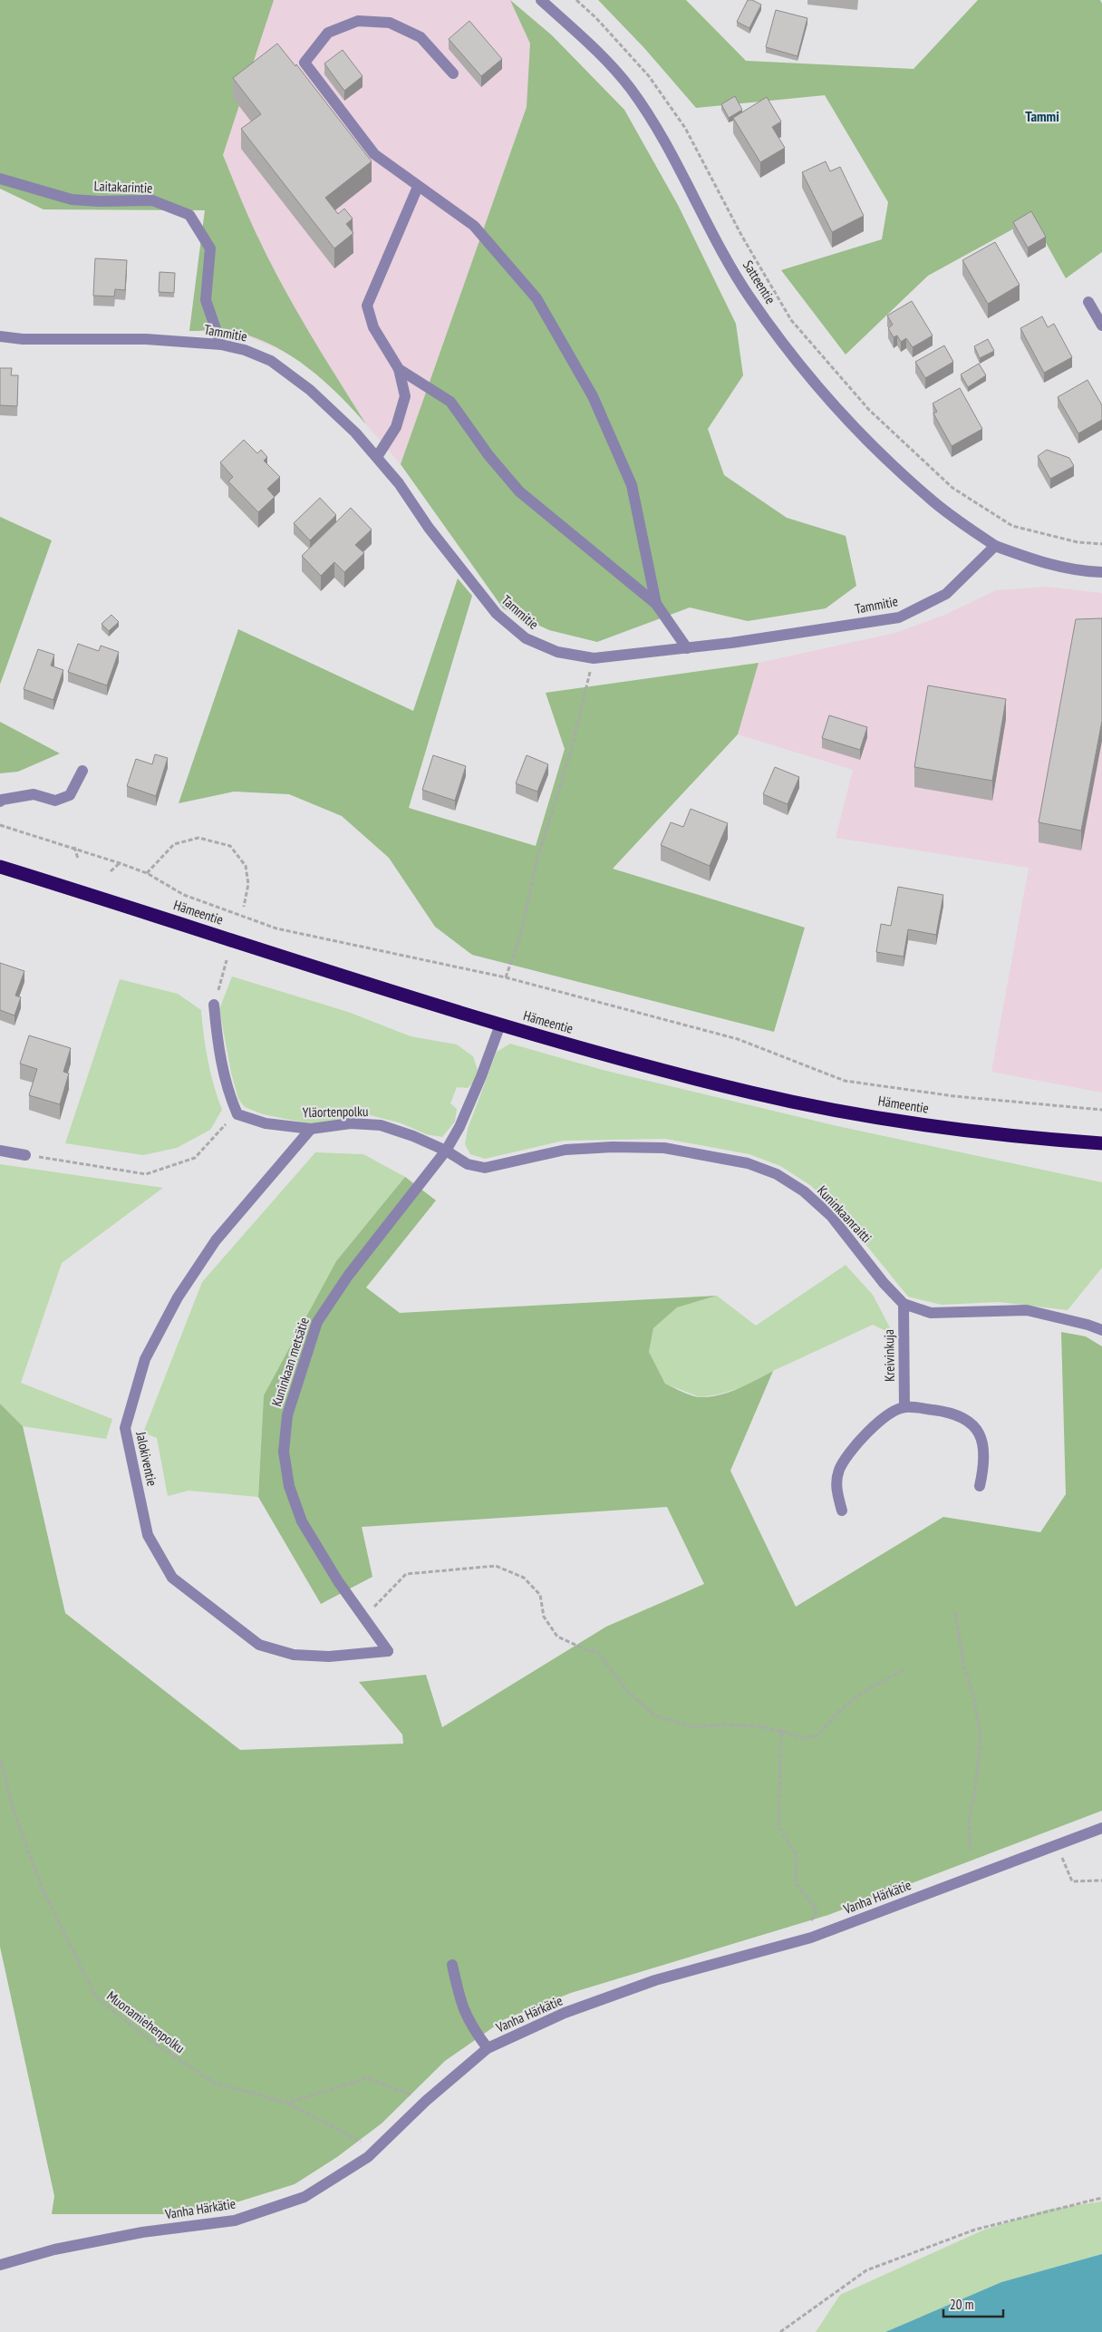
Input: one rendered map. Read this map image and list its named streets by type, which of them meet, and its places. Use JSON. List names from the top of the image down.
{
  "streets": {
    "highway": ["Hämeentie"],
    "street": [
      "Laitakarintie",
      "Satteentie",
      "Tammitie",
      "Yläortenpolku",
      "Kuninkaanraitti",
      "Kreivinkuja",
      "Kuninkaan metsätie",
      "Jalokiventie",
      "Vanha Härkätie"
    ],
    "path": ["Muonamiehenpolku"]
  },
  "crossings": [
    ["Laitakarintie", "Tammitie"],
    ["Satteentie", "Tammitie"],
    ["Hämeentie", "Kuninkaan metsätie"],
    ["Yläortenpolku", "Kuninkaanraitti"],
    ["Yläortenpolku", "Kuninkaan metsätie"],
    ["Yläortenpolku", "Jalokiventie"],
    ["Kuninkaanraitti", "Kreivinkuja"],
    ["Kuninkaanraitti", "Kuninkaan metsätie"],
    ["Kuninkaan metsätie", "Jalokiventie"],
    ["Vanha Härkätie", "Muonamiehenpolku"]
  ],
  "districts": ["Tammi"],
  "scale_bar": "20 m"
}
